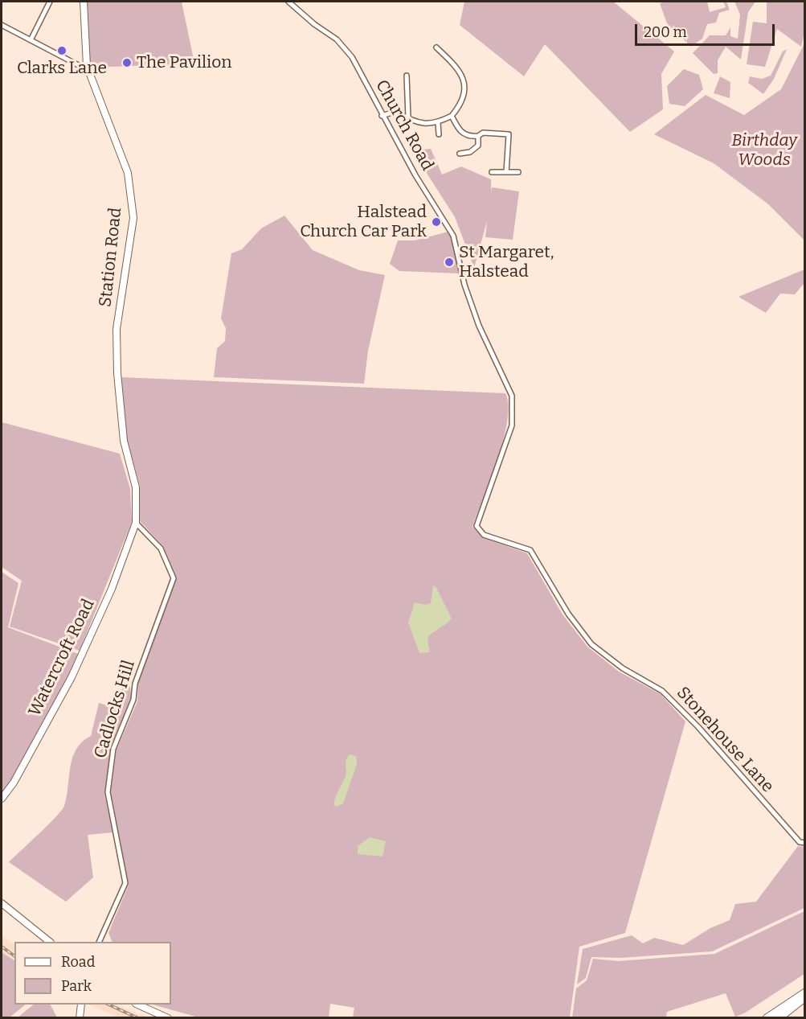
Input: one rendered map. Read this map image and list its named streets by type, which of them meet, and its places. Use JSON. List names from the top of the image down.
{
  "streets": {
    "street": [
      "Church Road",
      "Station Road",
      "Watercroft Road",
      "Cadlocks Hill",
      "Stonehouse Lane"
    ]
  },
  "crossings": [
    ["Church Road", "Stonehouse Lane"],
    ["Station Road", "Watercroft Road"],
    ["Station Road", "Cadlocks Hill"],
    ["Watercroft Road", "Cadlocks Hill"]
  ],
  "parks": ["Birthday Woods"],
  "places": [
    "Clarks Lane",
    "The Pavilion",
    "Halstead Church Car Park",
    "St Margaret, Halstead"
  ],
  "legend": ["Road", "Park"],
  "scale_bar": "200 m"
}
